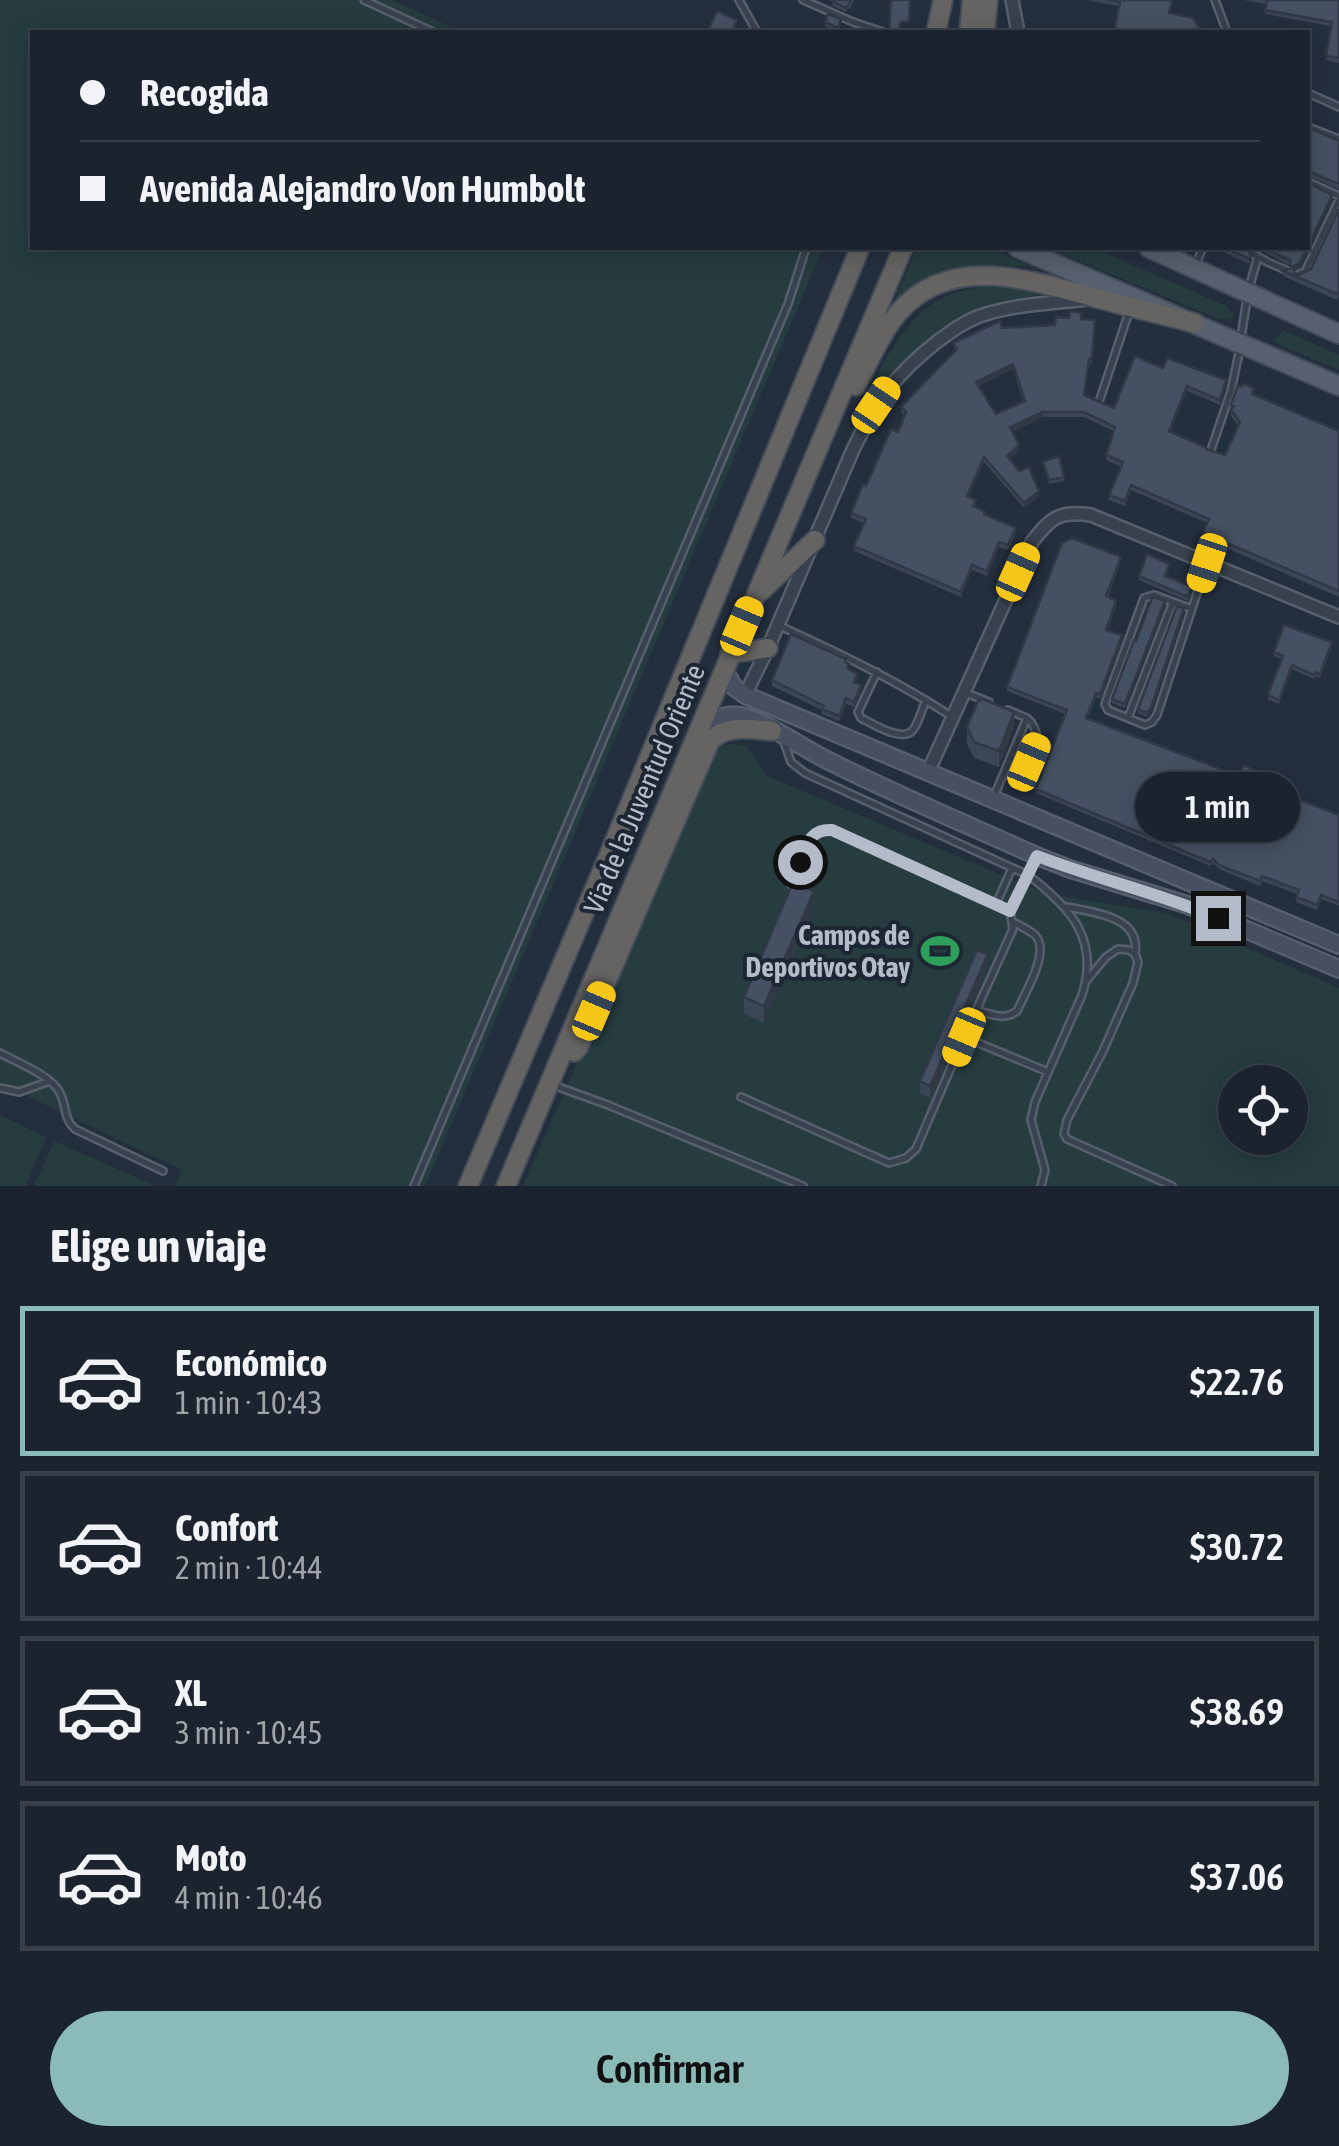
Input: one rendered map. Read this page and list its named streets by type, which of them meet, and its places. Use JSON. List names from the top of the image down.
{
  "streets": {
    "highway": ["Via de la Juventud Oriente"]
  },
  "places": {
    "sports": ["Campos de Deportivos Otay"]
  },
  "page": {
    "banner": ["Recogida", "Avenida Alejandro Von Humbolt"],
    "bubble": "1 min",
    "heading": "Elige un viaje",
    "list": [
      {
        "name": "Económico",
        "note": "1 min · 10:43",
        "value": "$22.76"
      },
      {
        "name": "Confort",
        "note": "2 min · 10:44",
        "value": "$30.72"
      },
      {
        "name": "XL",
        "note": "3 min · 10:45",
        "value": "$38.69"
      },
      {
        "name": "Moto",
        "note": "4 min · 10:46",
        "value": "$37.06"
      }
    ],
    "buttons": "Confirmar"
  }
}
